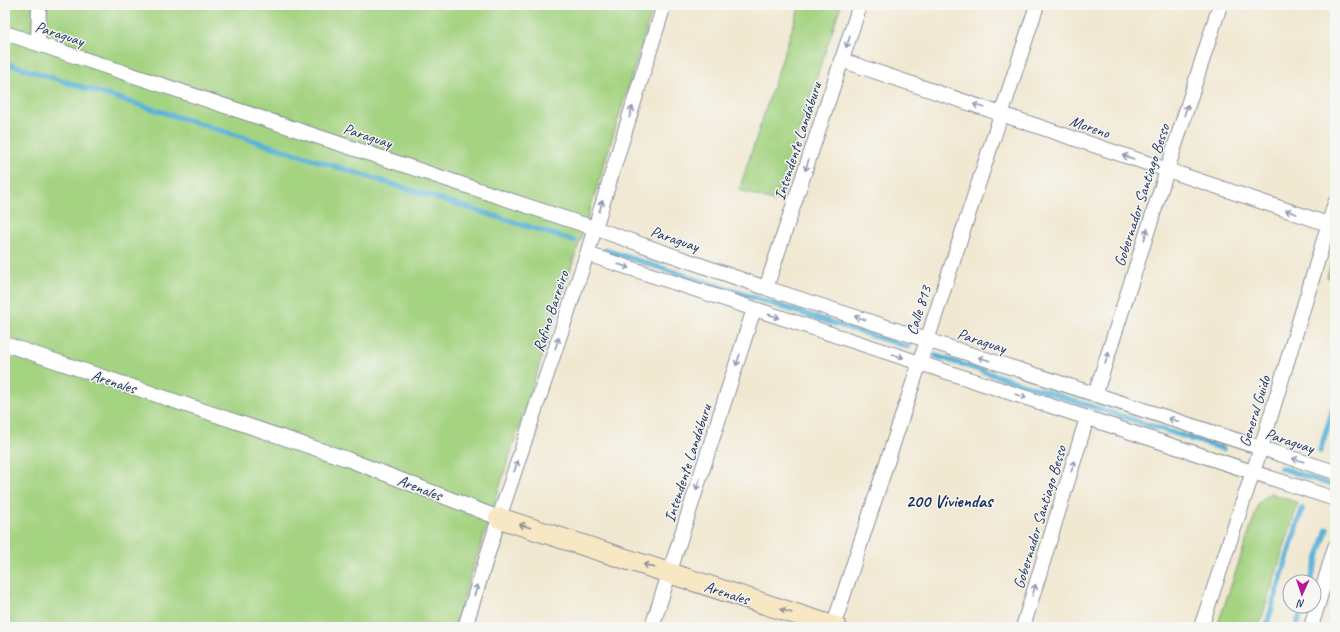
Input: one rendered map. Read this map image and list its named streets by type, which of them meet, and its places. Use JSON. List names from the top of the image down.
{
  "streets": {
    "street": [
      "Paraguay",
      "Moreno",
      "Intendente Landáburu",
      "Gobernador Santiago Besso",
      "Calle 813",
      "Rufino Barreiro",
      "Arenales",
      "General Guido"
    ]
  },
  "crossings": [
    ["Paraguay", "Intendente Landáburu"],
    ["Paraguay", "Gobernador Santiago Besso"],
    ["Paraguay", "Calle 813"],
    ["Paraguay", "Rufino Barreiro"],
    ["Paraguay", "General Guido"],
    ["Moreno", "Intendente Landáburu"],
    ["Moreno", "Gobernador Santiago Besso"],
    ["Moreno", "Calle 813"],
    ["Moreno", "General Guido"],
    ["Intendente Landáburu", "Arenales"],
    ["Calle 813", "Arenales"],
    ["Rufino Barreiro", "Arenales"]
  ],
  "one_way": [
    "Moreno",
    "Intendente Landáburu",
    "Gobernador Santiago Besso",
    "Rufino Barreiro",
    "Arenales"
  ],
  "districts": ["200 Viviendas"],
  "north": "bottom"
}
